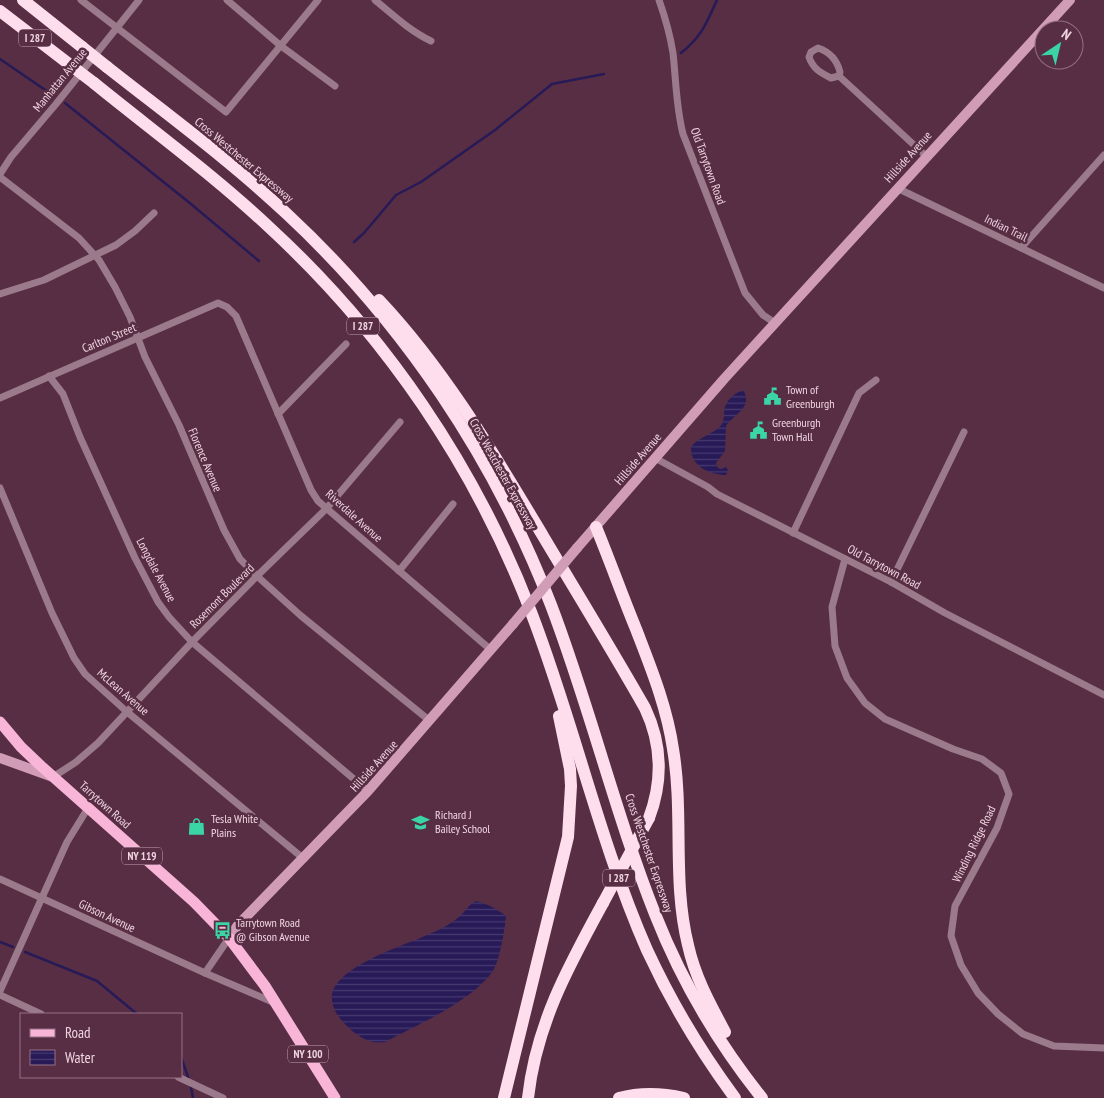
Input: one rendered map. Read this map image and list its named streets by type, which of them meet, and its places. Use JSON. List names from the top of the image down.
{
  "streets": {
    "highway": ["I 287", "Cross Westchester Expressway"],
    "main road": [
      "Hillside Avenue",
      "Tarrytown Road",
      "NY 119",
      "NY 100"
    ],
    "street": [
      "Manhattan Avenue",
      "Old Tarrytown Road",
      "Indian Trail",
      "Carlton Street",
      "Florence Avenue",
      "Riverdale Avenue",
      "Longdale Avenue",
      "Rosemont Boulevard",
      "McLean Avenue",
      "Winding Ridge Road",
      "Gibson Avenue"
    ]
  },
  "crossings": [
    ["Manhattan Avenue", "Florence Avenue"],
    ["Hillside Avenue", "Old Tarrytown Road"],
    ["Hillside Avenue", "Indian Trail"],
    ["Hillside Avenue", "Florence Avenue"],
    ["Hillside Avenue", "Riverdale Avenue"],
    ["Hillside Avenue", "Longdale Avenue"],
    ["Hillside Avenue", "McLean Avenue"],
    ["Hillside Avenue", "Tarrytown Road"],
    ["Old Tarrytown Road", "Winding Ridge Road"],
    ["Carlton Street", "Florence Avenue"],
    ["Carlton Street", "Riverdale Avenue"],
    ["Carlton Street", "Longdale Avenue"],
    ["Florence Avenue", "Rosemont Boulevard"],
    ["Riverdale Avenue", "Rosemont Boulevard"],
    ["Longdale Avenue", "Rosemont Boulevard"],
    ["Rosemont Boulevard", "McLean Avenue"],
    ["Rosemont Boulevard", "Tarrytown Road"],
    ["Tarrytown Road", "Gibson Avenue"]
  ],
  "places": {
    "public building": ["Town of Greenburgh", "Greenburgh Town Hall"],
    "school or university": ["Richard J Bailey School"],
    "shop": ["Tesla White Plains"],
    "bus stop": ["Tarrytown Road @ Gibson Avenue"]
  },
  "legend": ["Road", "Water"],
  "north": "top right"
}
